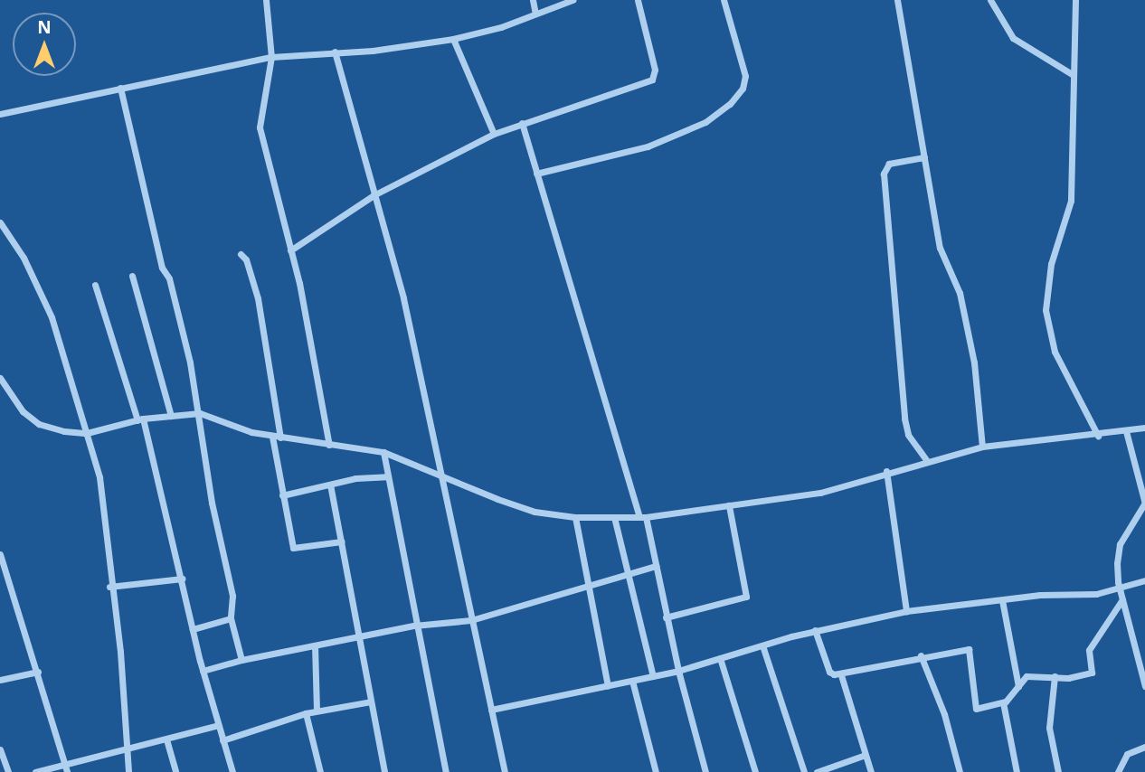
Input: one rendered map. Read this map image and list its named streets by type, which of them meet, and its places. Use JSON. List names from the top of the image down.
{
  "north": "top"
}
